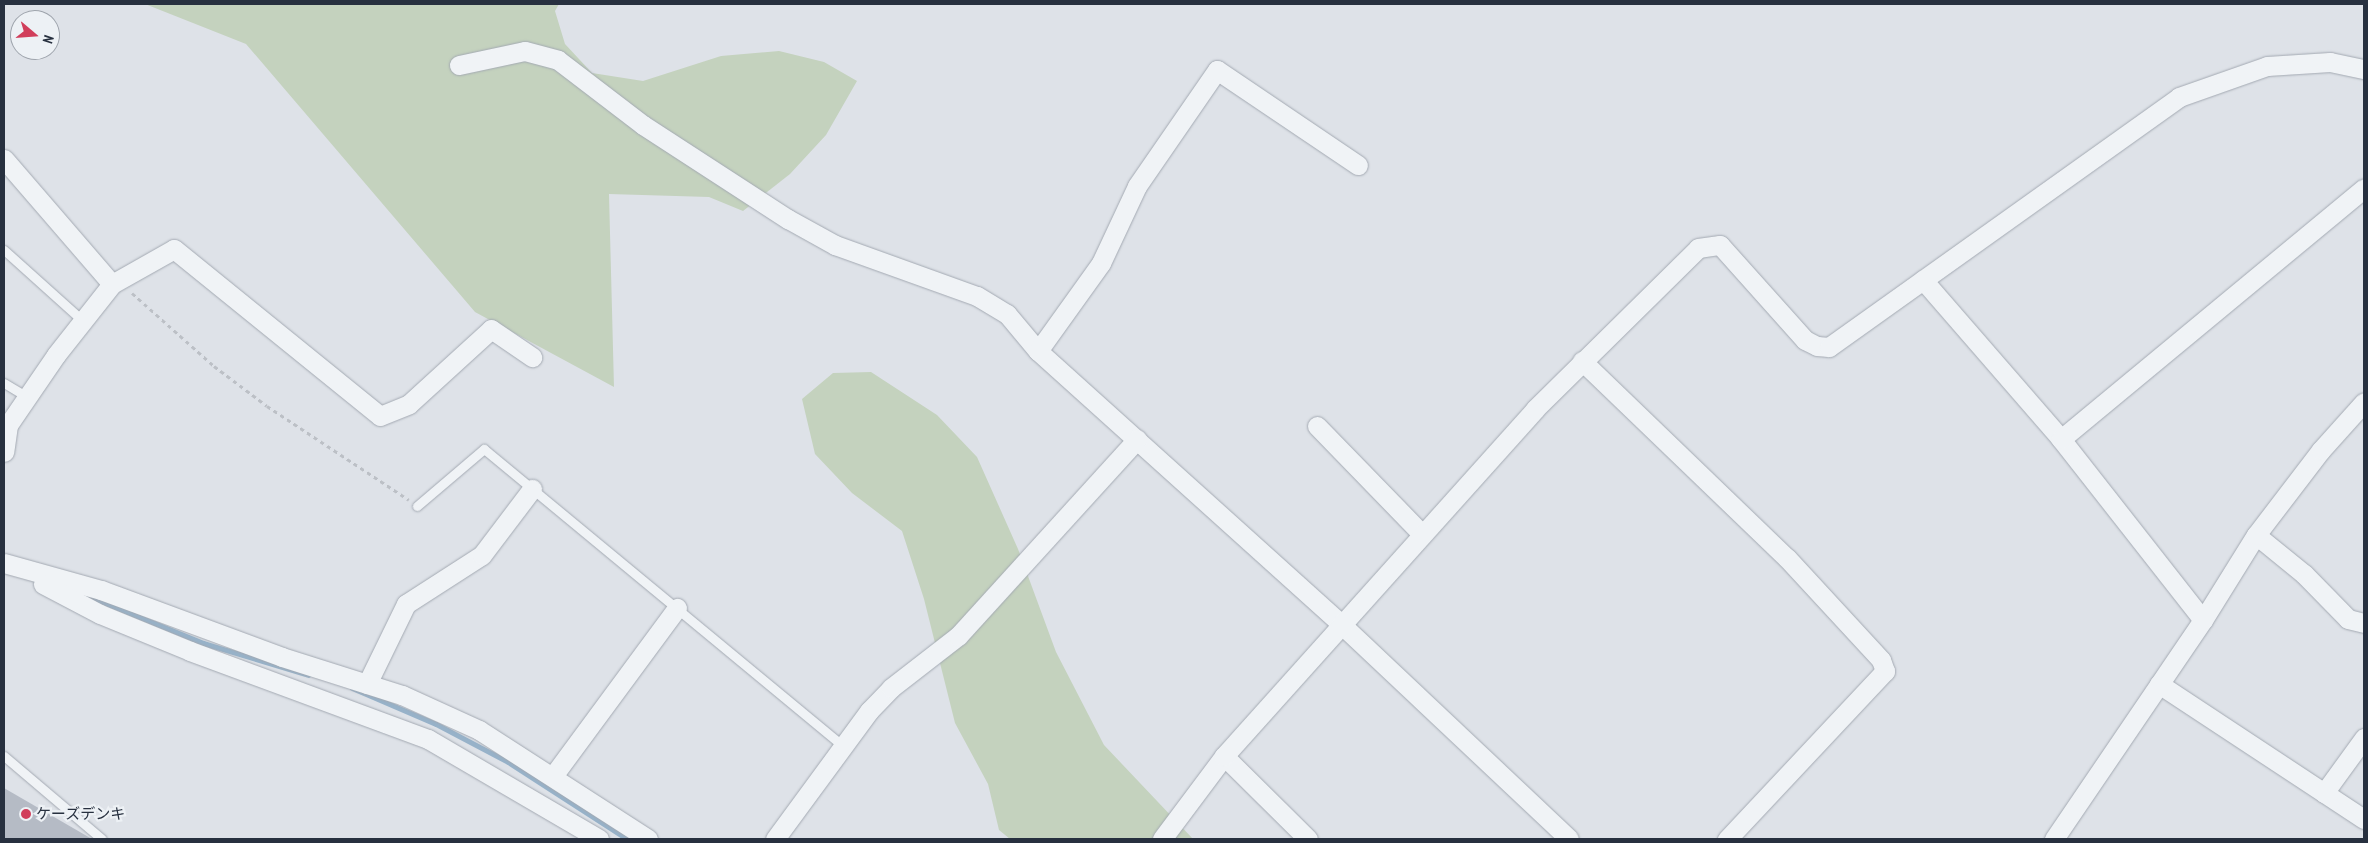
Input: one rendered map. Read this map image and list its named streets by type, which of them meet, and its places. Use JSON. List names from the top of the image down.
{
  "places": ["ケーズデンキ"],
  "north": "right"
}
